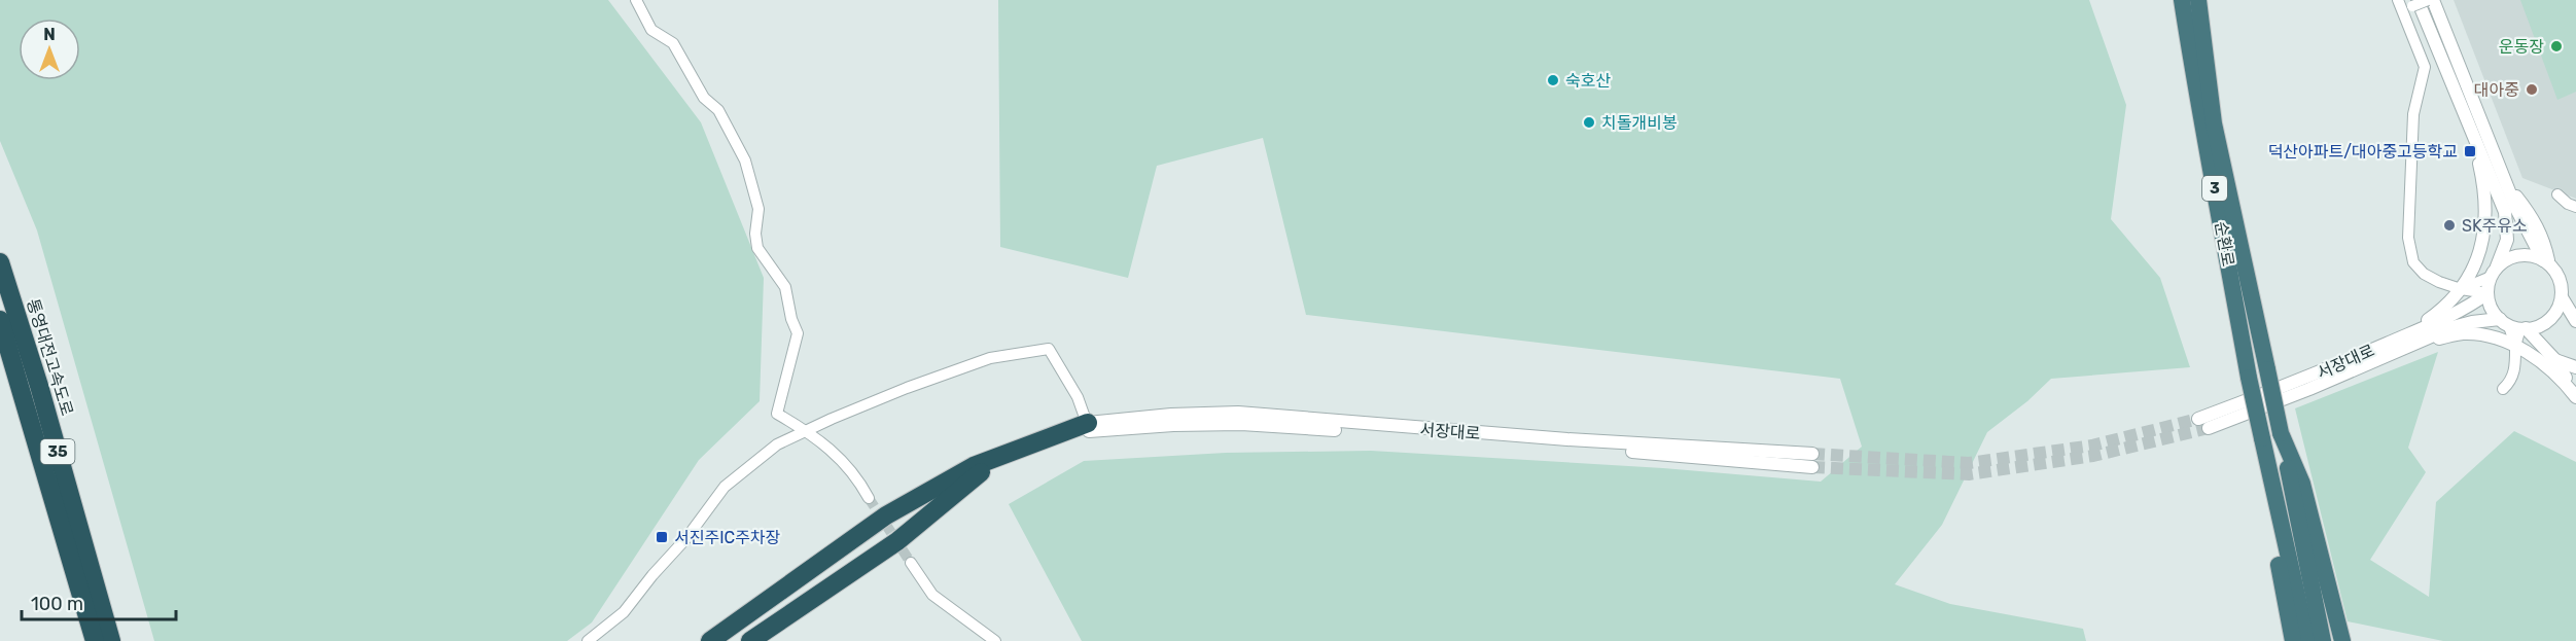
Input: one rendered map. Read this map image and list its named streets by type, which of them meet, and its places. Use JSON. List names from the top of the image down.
{
  "streets": {
    "highway": [
      "3",
      "순환로",
      "통영대전고속도로",
      "35"
    ],
    "street": ["서장대로"]
  },
  "crossings": [
    ["3", "순환로"]
  ],
  "places": {
    "other": [
      "운동장",
      "숙호산",
      "대아중",
      "치돌개비봉",
      "SK주유소"
    ],
    "transit": ["덕산아파트/대아중고등학교", "서진주IC주차장"]
  },
  "scale_bar": "100 m",
  "north": "top"
}
